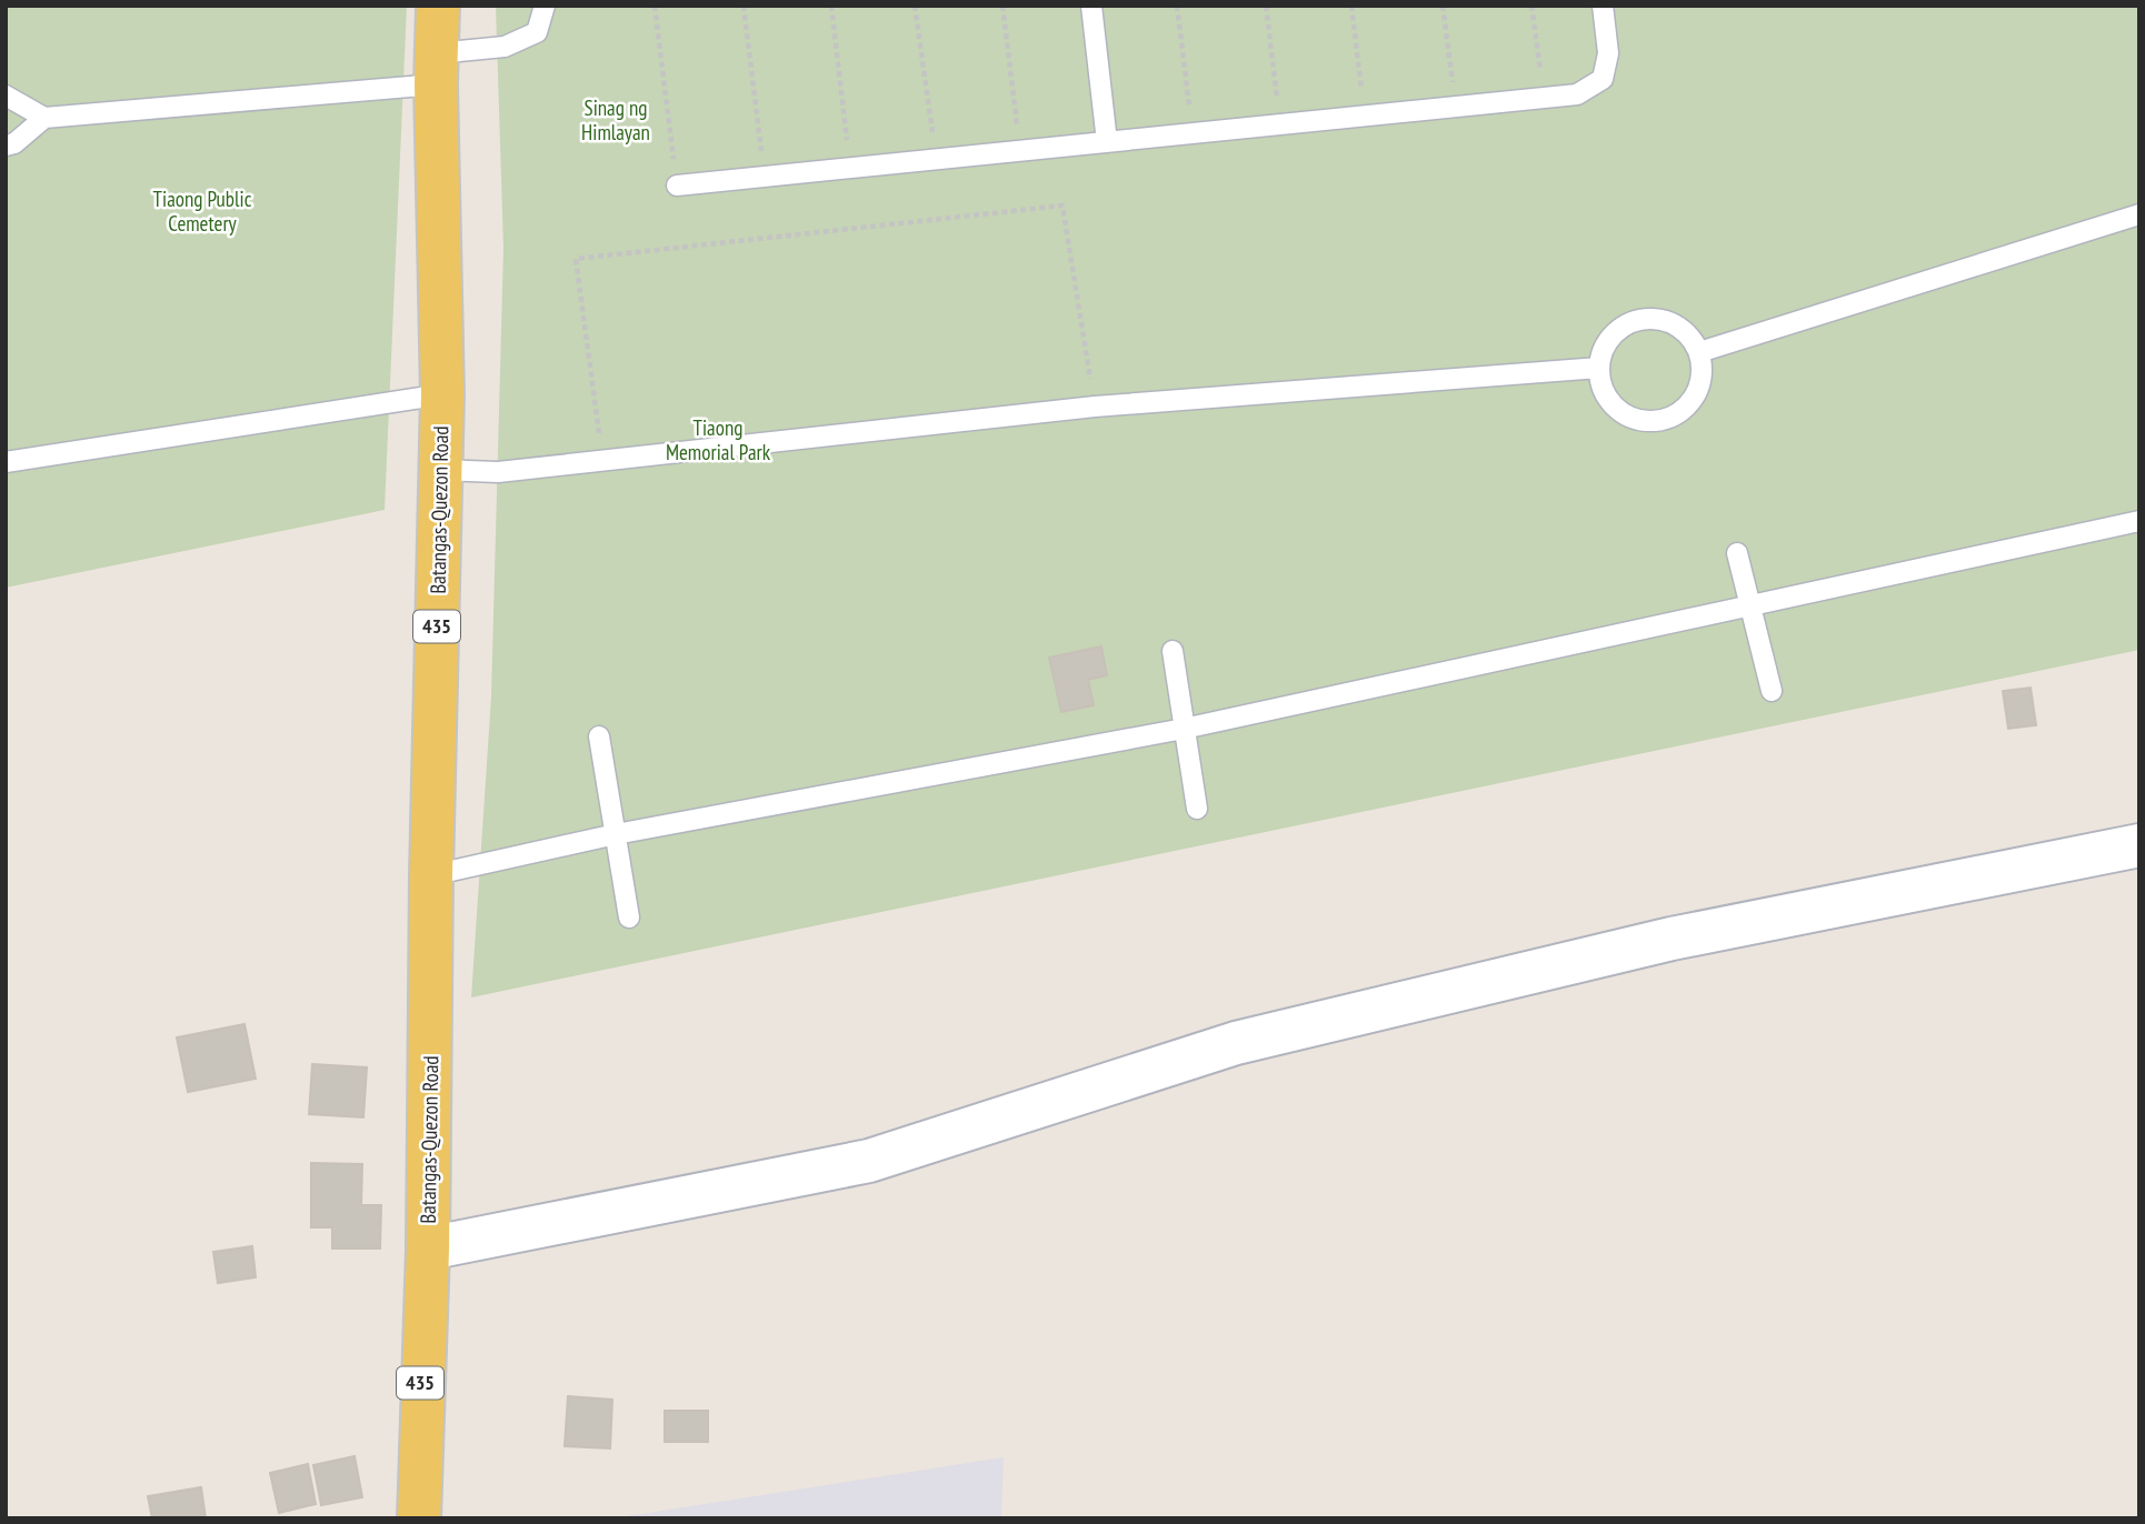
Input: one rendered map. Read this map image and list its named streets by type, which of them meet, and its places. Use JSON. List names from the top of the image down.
{
  "streets": {
    "main road": ["Batangas-Quezon Road", "435"]
  },
  "crossings": [
    ["Batangas-Quezon Road", "435"]
  ],
  "parks": ["Sinag ng Himlayan", "Tiaong Public Cemetery", "Tiaong Memorial Park"]
}
